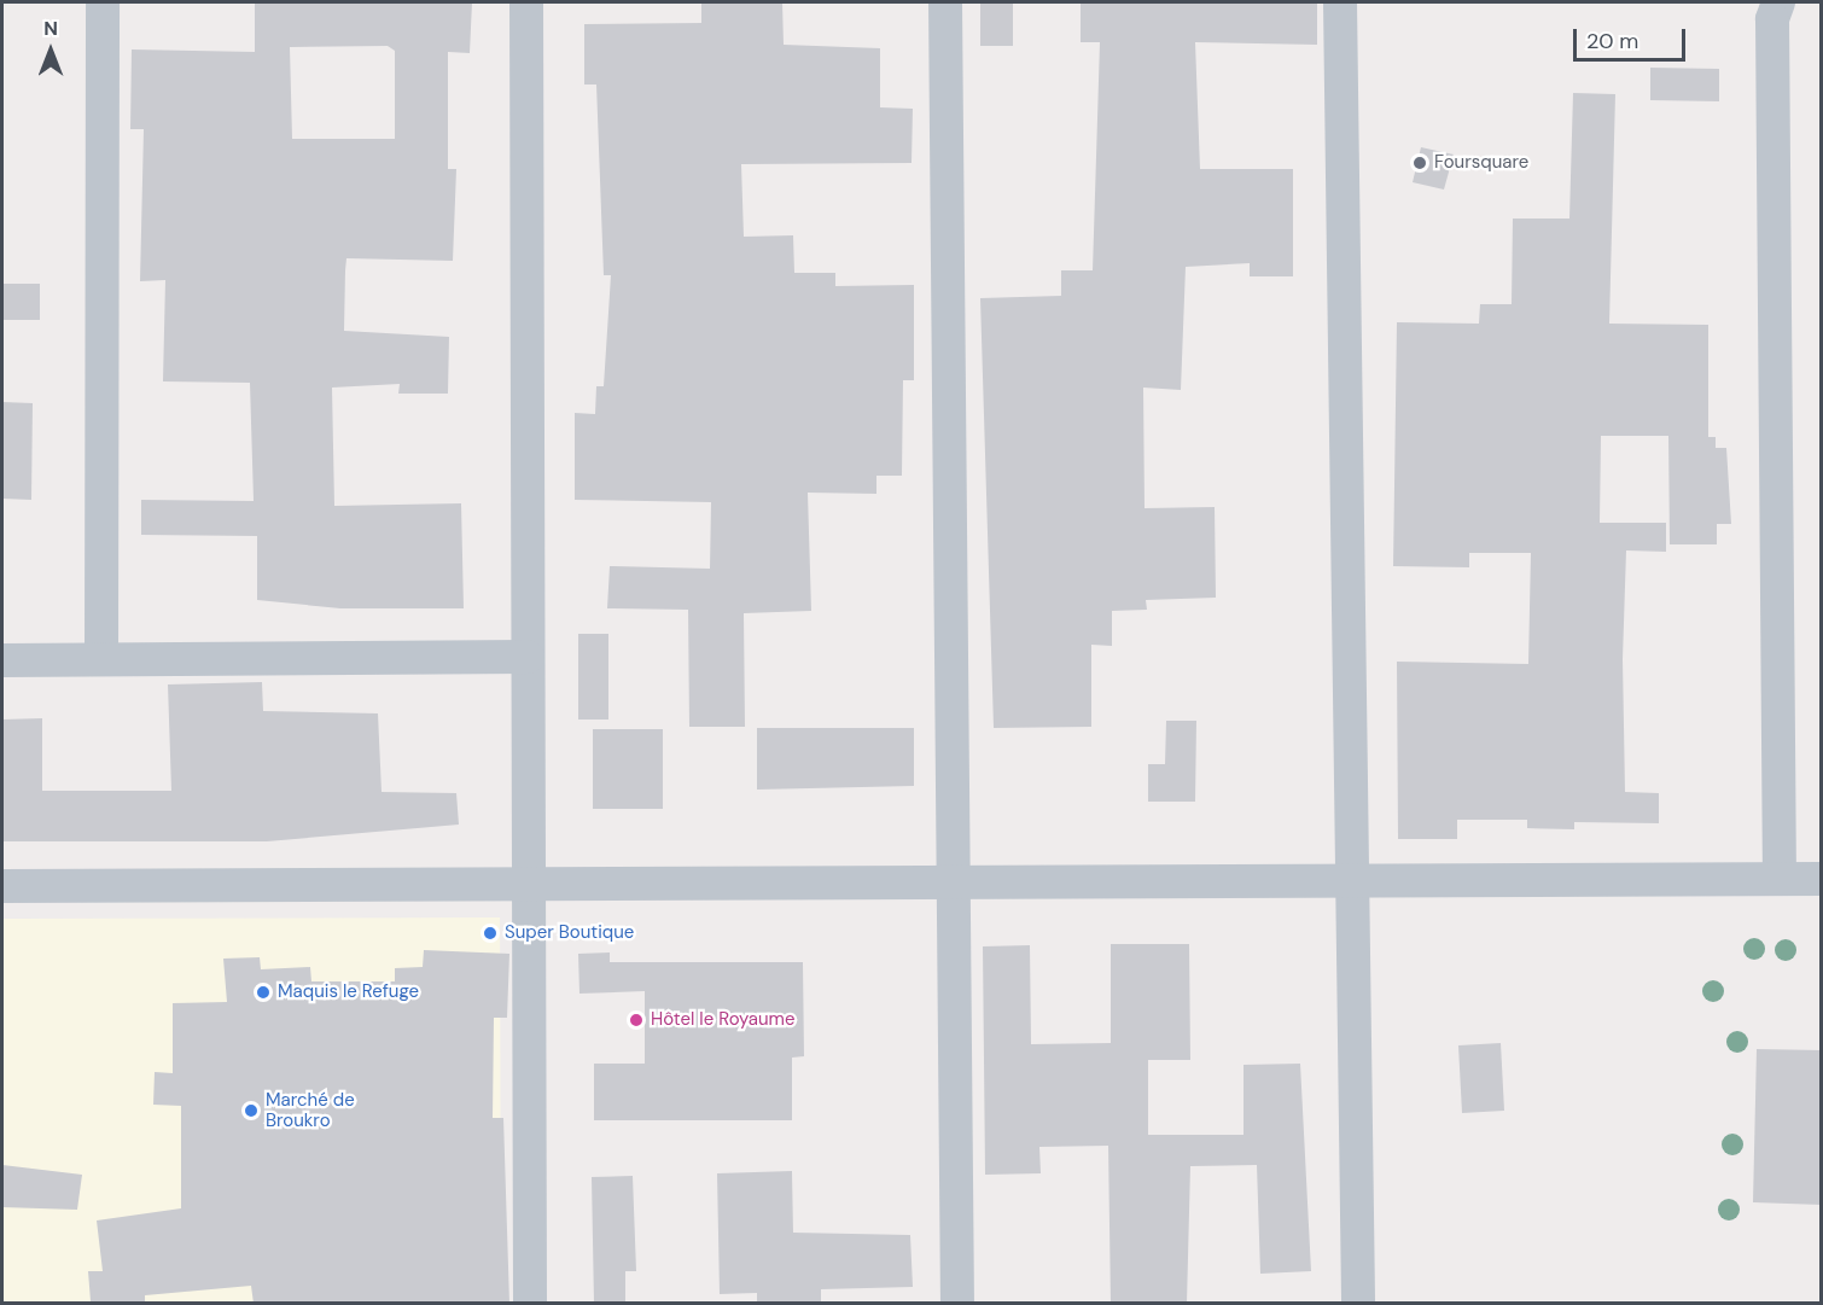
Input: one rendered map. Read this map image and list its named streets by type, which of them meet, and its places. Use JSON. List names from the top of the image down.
{
  "places": [
    "Foursquare",
    "Super Boutique",
    "Maquis le Refuge",
    "Hôtel le Royaume",
    "Marché de Broukro"
  ],
  "scale_bar": "20 m",
  "north": "top"
}
